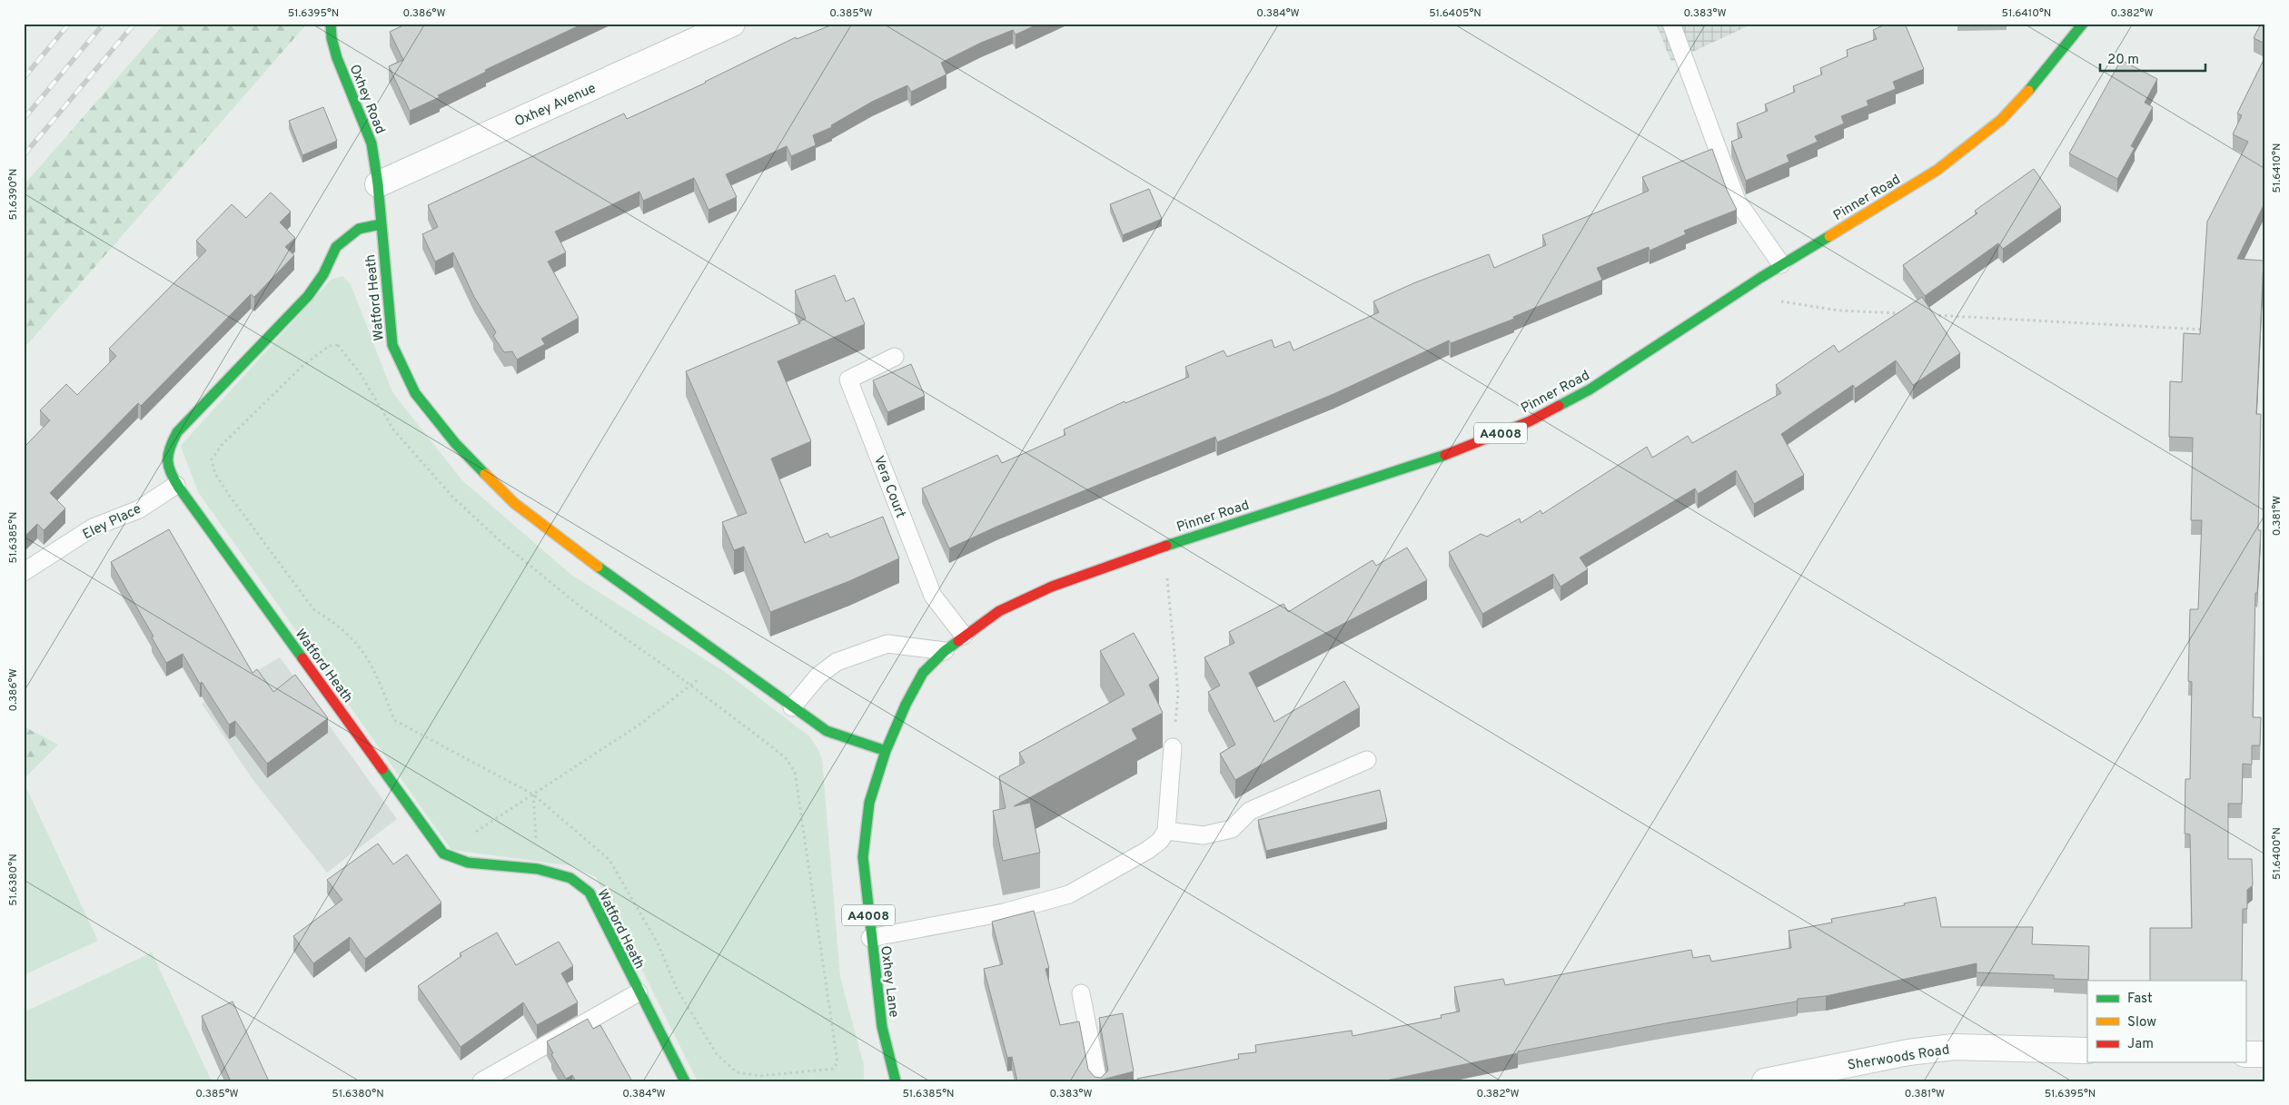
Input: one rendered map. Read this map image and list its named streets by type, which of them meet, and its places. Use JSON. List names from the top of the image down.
{
  "streets": {
    "street": [
      "Oxhey Road",
      "Oxhey Avenue",
      "Pinner Road",
      "Watford Heath",
      "A4008",
      "Oxhey Lane",
      "Sherwoods Road"
    ],
    "lane": ["Vera Court", "Eley Place"]
  },
  "crossings": [
    ["Oxhey Road", "Oxhey Avenue"],
    ["Oxhey Road", "Watford Heath"],
    ["Oxhey Avenue", "Watford Heath"],
    ["Pinner Road", "Watford Heath"],
    ["Pinner Road", "Vera Court"],
    ["Pinner Road", "Oxhey Lane"],
    ["Watford Heath", "Eley Place"],
    ["Watford Heath", "Oxhey Lane"]
  ],
  "legend": ["Fast", "Slow", "Jam"],
  "scale_bar": "20 m",
  "coordinates": [
    "51.6395°N",
    "0.386°W",
    "0.385°W",
    "0.384°W",
    "51.6405°N",
    "0.383°W",
    "51.6410°N",
    "0.382°W",
    "51.6390°N",
    "0.381°W",
    "51.6385°N",
    "51.6400°N",
    "51.6380°N"
  ]
}
